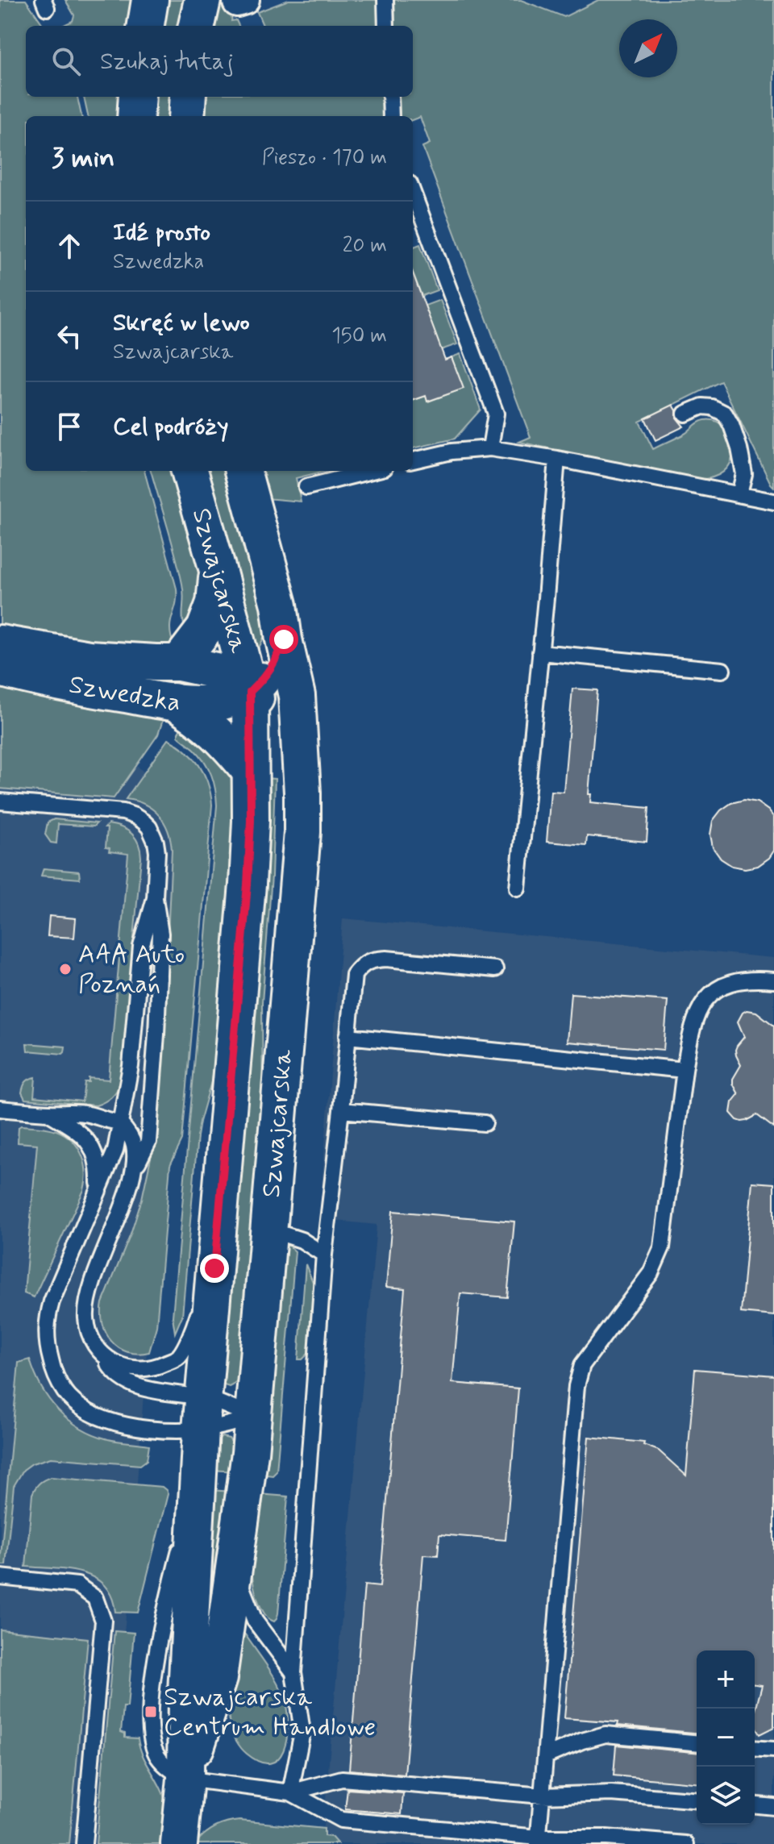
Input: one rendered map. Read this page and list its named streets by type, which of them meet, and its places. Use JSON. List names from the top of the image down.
{
  "streets": {
    "street": ["Szwajcarska", "Szwedzka"]
  },
  "crossings": [
    ["Szwajcarska", "Szwedzka"]
  ],
  "places": {
    "other": ["AAA Auto Poznań"],
    "transit": ["Szwajcarska Centrum Handlowe"]
  },
  "north": "top right",
  "page": {
    "search": "Szukaj tutaj",
    "heading": ["3 min", "Pieszo · 170 m"],
    "list": [
      ["Idź prosto", "Szwedzka", "20 m"],
      ["Skręć w lewo", "Szwajcarska", "150 m"],
      "Cel podróży"
    ],
    "map_buttons": ["+", "−"]
  }
}
